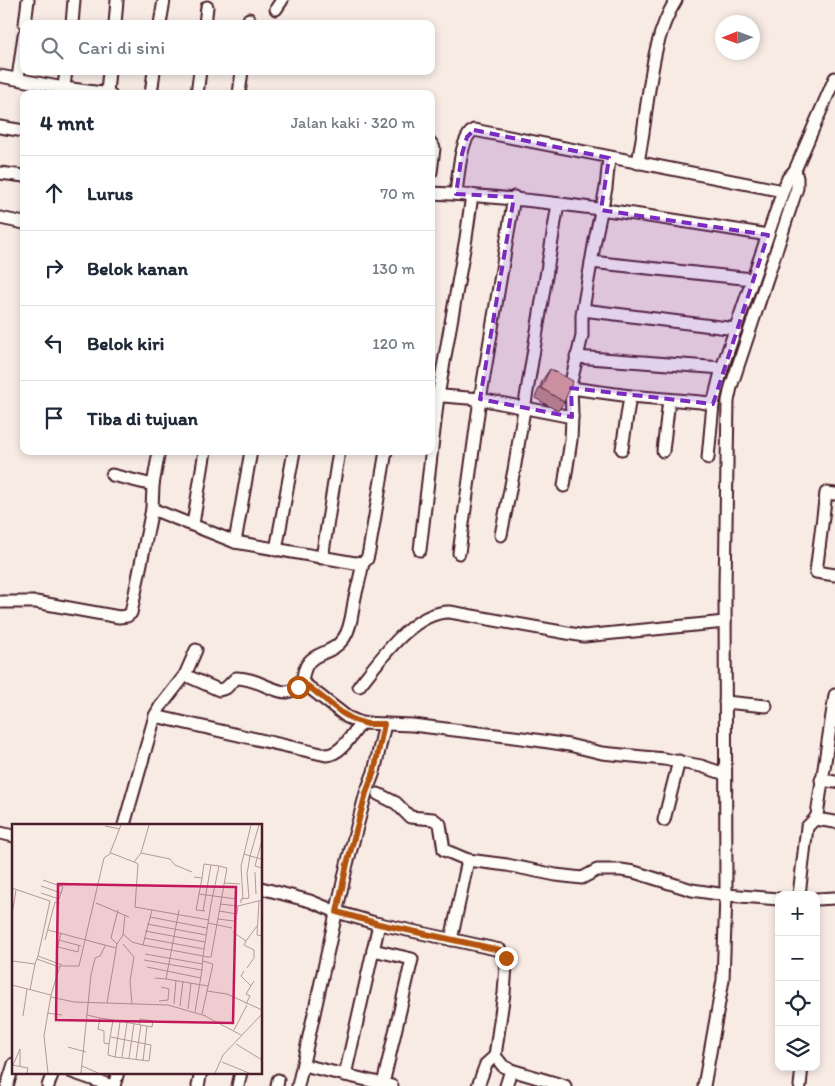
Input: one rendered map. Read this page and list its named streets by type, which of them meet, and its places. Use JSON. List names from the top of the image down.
{
  "north": "left",
  "page": {
    "search": "Cari di sini",
    "heading": ["4 mnt", "Jalan kaki · 320 m"],
    "list": [
      ["Lurus", "70 m"],
      ["Belok kanan", "130 m"],
      ["Belok kiri", "120 m"],
      "Tiba di tujuan"
    ],
    "map_buttons": ["+", "−"]
  }
}
